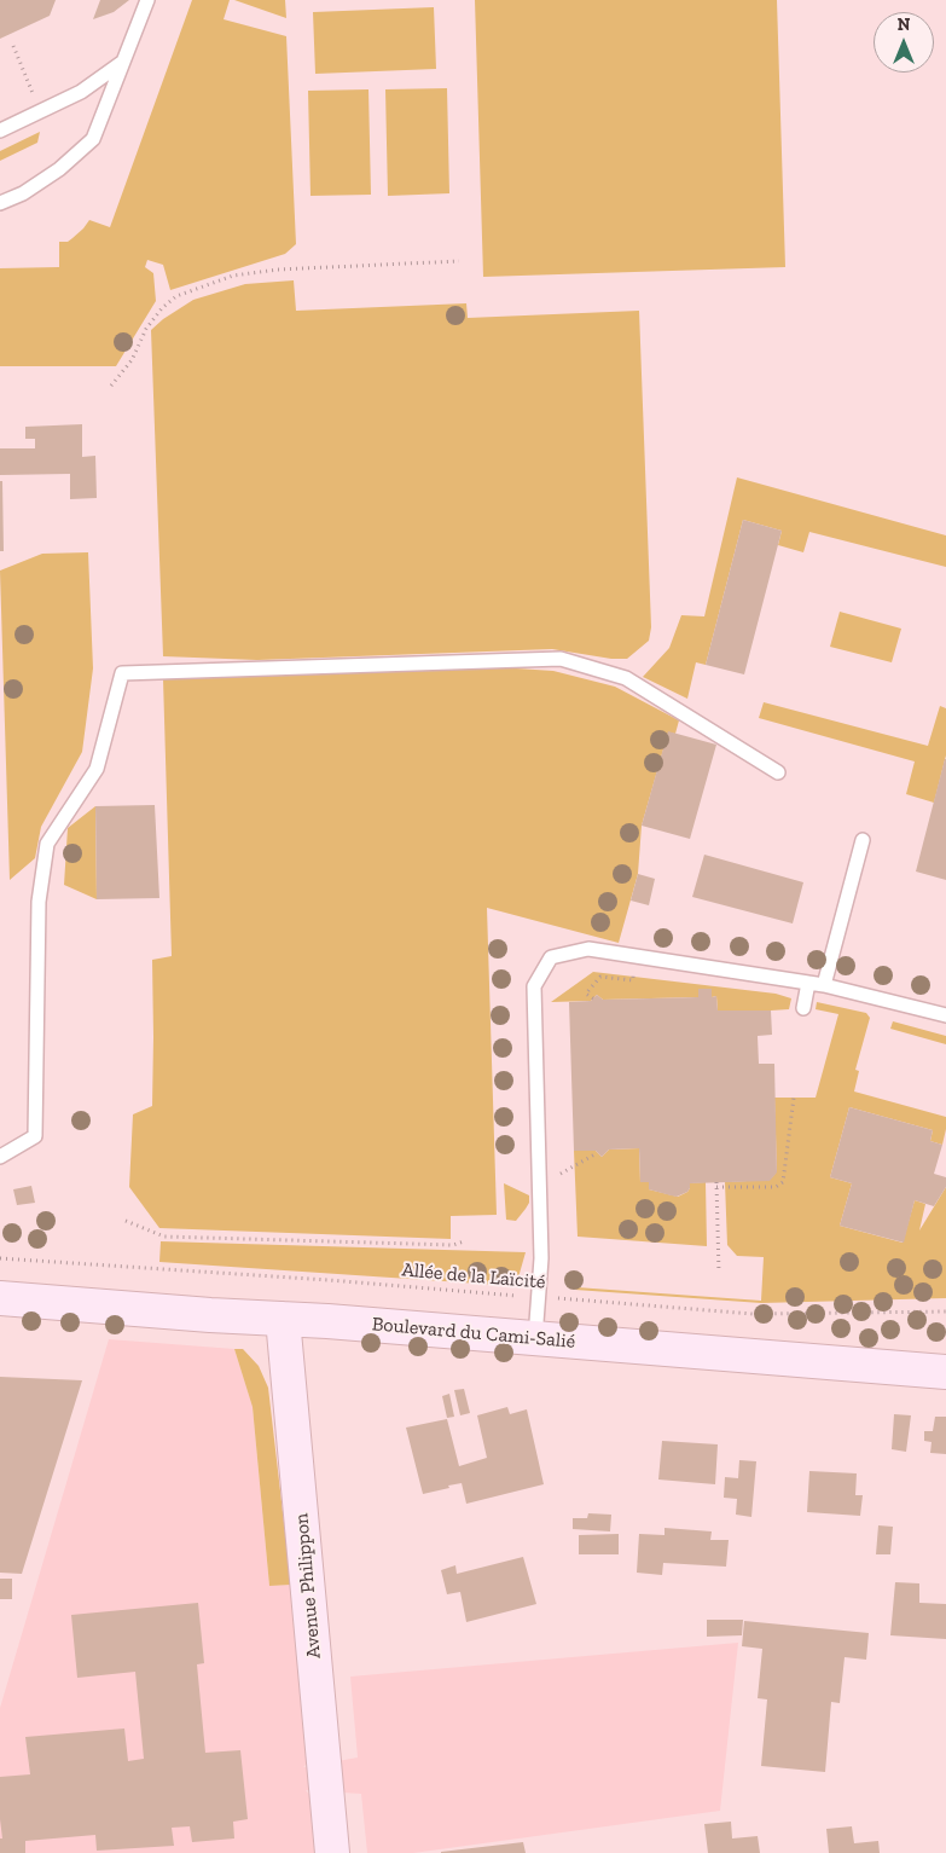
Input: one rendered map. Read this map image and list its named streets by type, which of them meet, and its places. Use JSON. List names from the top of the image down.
{
  "streets": {
    "street": ["Boulevard du Cami-Salié", "Avenue Philippon"],
    "path": ["Allée de la Laïcité"]
  },
  "crossings": [
    ["Boulevard du Cami-Salié", "Avenue Philippon"]
  ],
  "north": "top"
}
